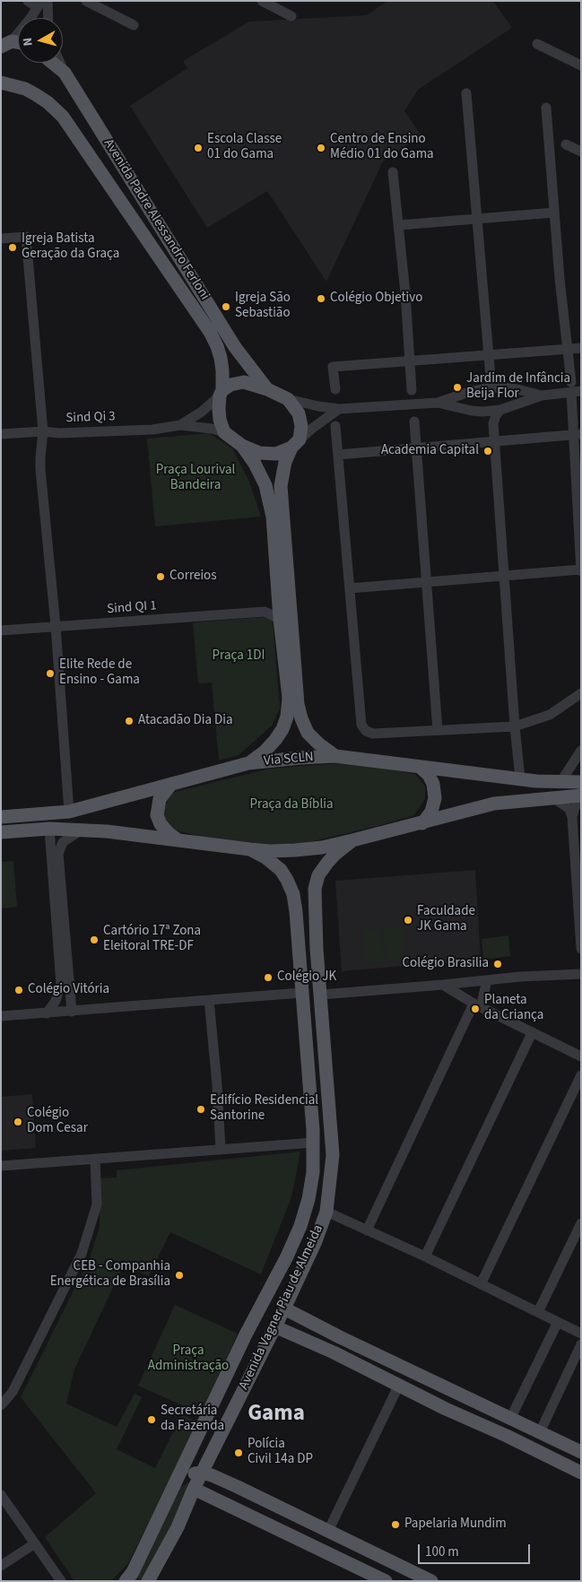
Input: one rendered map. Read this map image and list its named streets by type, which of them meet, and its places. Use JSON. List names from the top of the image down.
{
  "streets": {
    "main road": ["Avenida Padre Alessandro Ferloni", "Via SCLN", "Avenida Vagner Piau de Almeida"],
    "street": ["Sind Qi 3", "Sind QI 1"]
  },
  "districts": ["Gama"],
  "parks": [
    "Praça Lourival Bandeira",
    "Praça 1DI",
    "Praça da Bíblia",
    "Praça Administração"
  ],
  "places": [
    "Escola Classe 01 do Gama",
    "Centro de Ensino Médio 01 do Gama",
    "Igreja Batista Geração da Graça",
    "Colégio Objetivo",
    "Igreja São Sebastião",
    "Jardim de Infância Beija Flor",
    "Academia Capital",
    "Correios",
    "Elite Rede de Ensino - Gama",
    "Atacadão Dia Dia",
    "Faculdade JK Gama",
    "Cartório 17ª Zona Eleitoral TRE-DF",
    "Colégio Brasilia",
    "Colégio JK",
    "Colégio Vitória",
    "Planeta da Criança",
    "Edifício Residencial Santorine",
    "Colégio Dom Cesar",
    "CEB - Companhia Energética de Brasília",
    "Secretária da Fazenda",
    "Polícia Civil 14a DP",
    "Papelaria Mundim"
  ],
  "scale_bar": "100 m",
  "north": "left"
}
